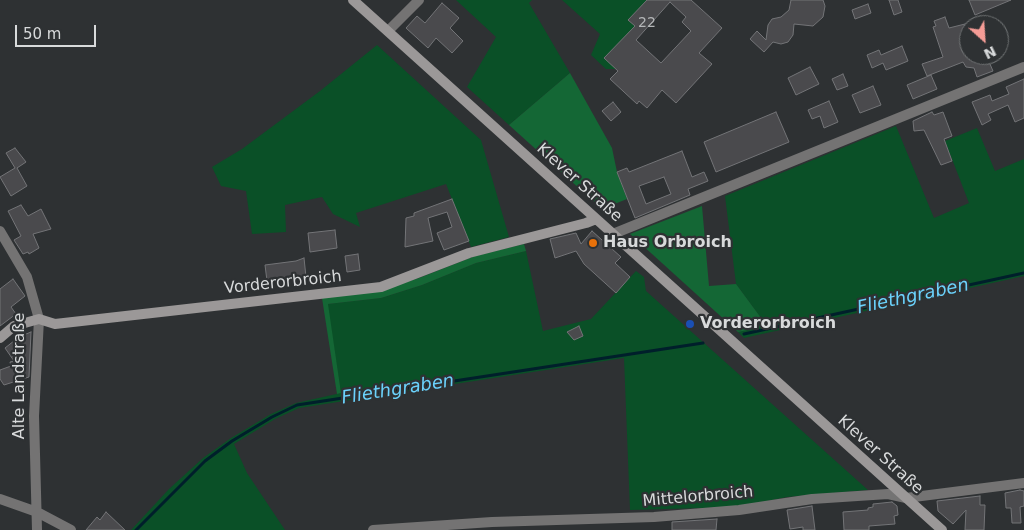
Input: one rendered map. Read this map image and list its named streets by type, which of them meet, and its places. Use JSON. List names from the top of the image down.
{
  "streets": {
    "street": [
      "Klever Straße",
      "Vorderorbroich",
      "Alte Landstraße",
      "Mittelorbroich"
    ]
  },
  "crossings": [
    ["Klever Straße", "Vorderorbroich"],
    ["Klever Straße", "Mittelorbroich"],
    ["Vorderorbroich", "Alte Landstraße"]
  ],
  "water": ["Fliethgraben"],
  "places": ["Haus Orbroich", "Vorderorbroich"],
  "house_numbers": ["22"],
  "scale_bar": "50 m",
  "north": "bottom right"
}
